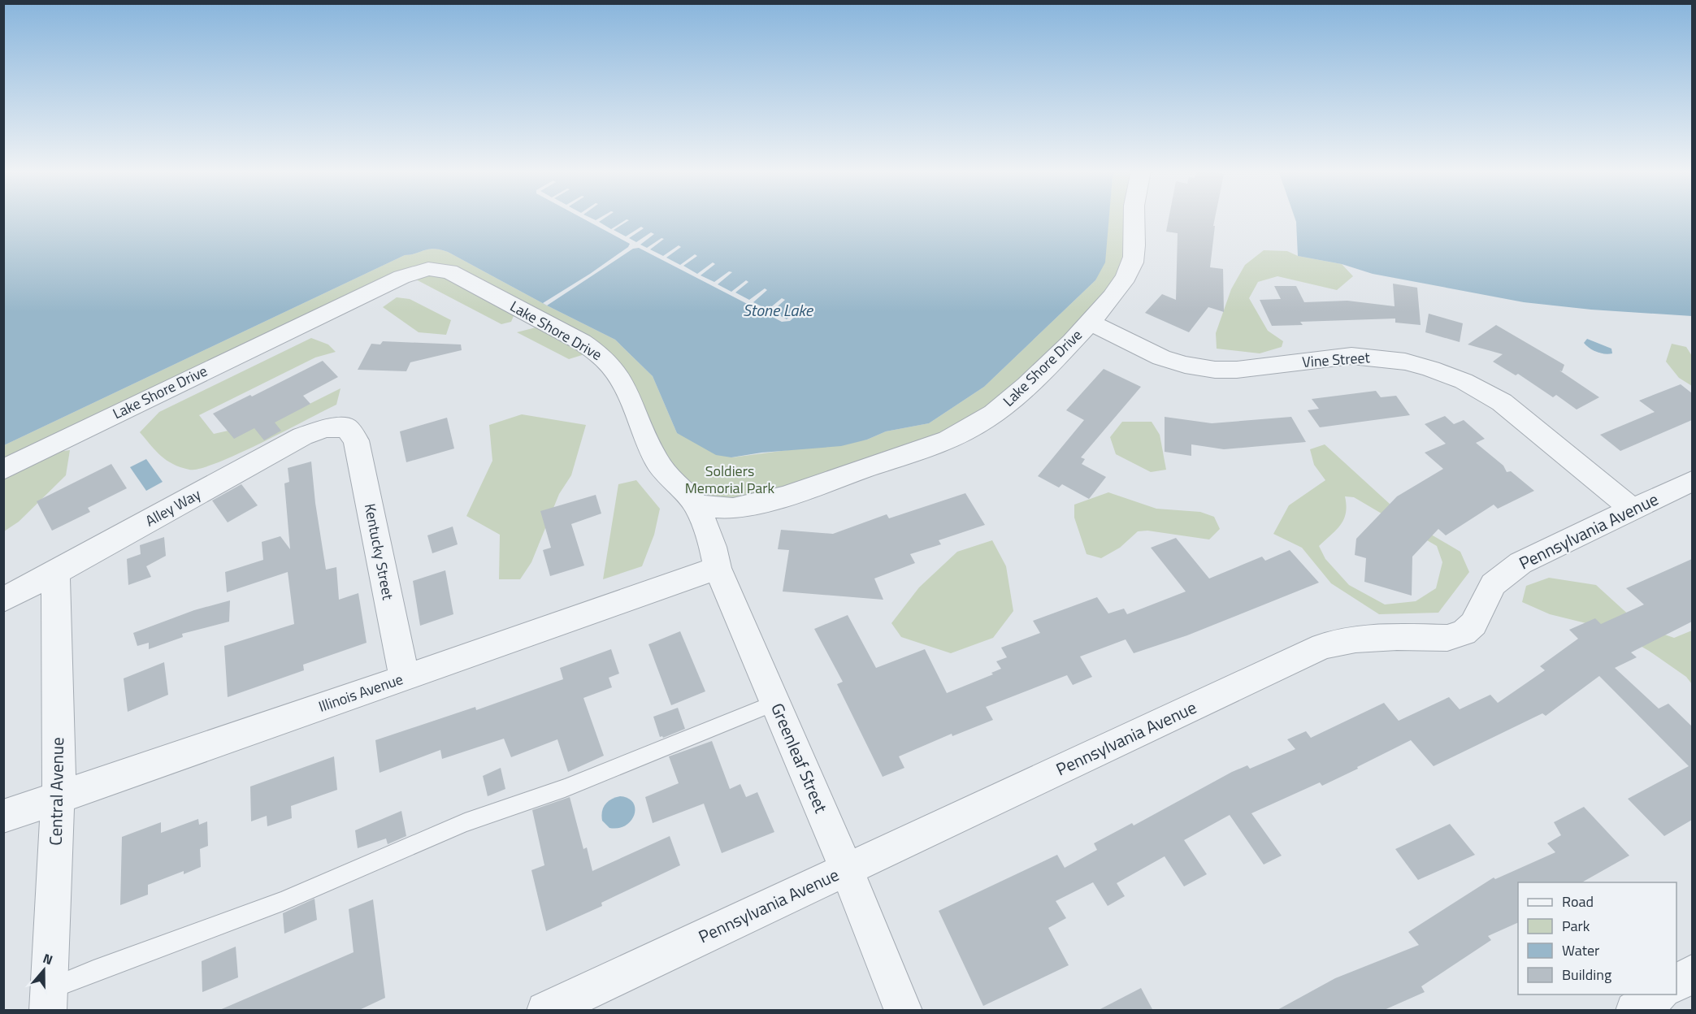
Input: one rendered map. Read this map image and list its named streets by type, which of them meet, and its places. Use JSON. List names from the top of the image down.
{
  "streets": {
    "street": [
      "Lake Shore Drive",
      "Vine Street",
      "Alley Way",
      "Pennsylvania Avenue",
      "Kentucky Street",
      "Illinois Avenue",
      "Greenleaf Street",
      "Central Avenue"
    ]
  },
  "crossings": [
    ["Lake Shore Drive", "Vine Street"],
    ["Lake Shore Drive", "Greenleaf Street"],
    ["Vine Street", "Pennsylvania Avenue"],
    ["Alley Way", "Kentucky Street"],
    ["Alley Way", "Central Avenue"],
    ["Pennsylvania Avenue", "Greenleaf Street"],
    ["Kentucky Street", "Illinois Avenue"],
    ["Illinois Avenue", "Greenleaf Street"],
    ["Illinois Avenue", "Central Avenue"]
  ],
  "water": ["Stone Lake"],
  "parks": ["Soldiers Memorial Park"],
  "legend": [
    "Road",
    "Park",
    "Water",
    "Building"
  ],
  "north": "top"
}
